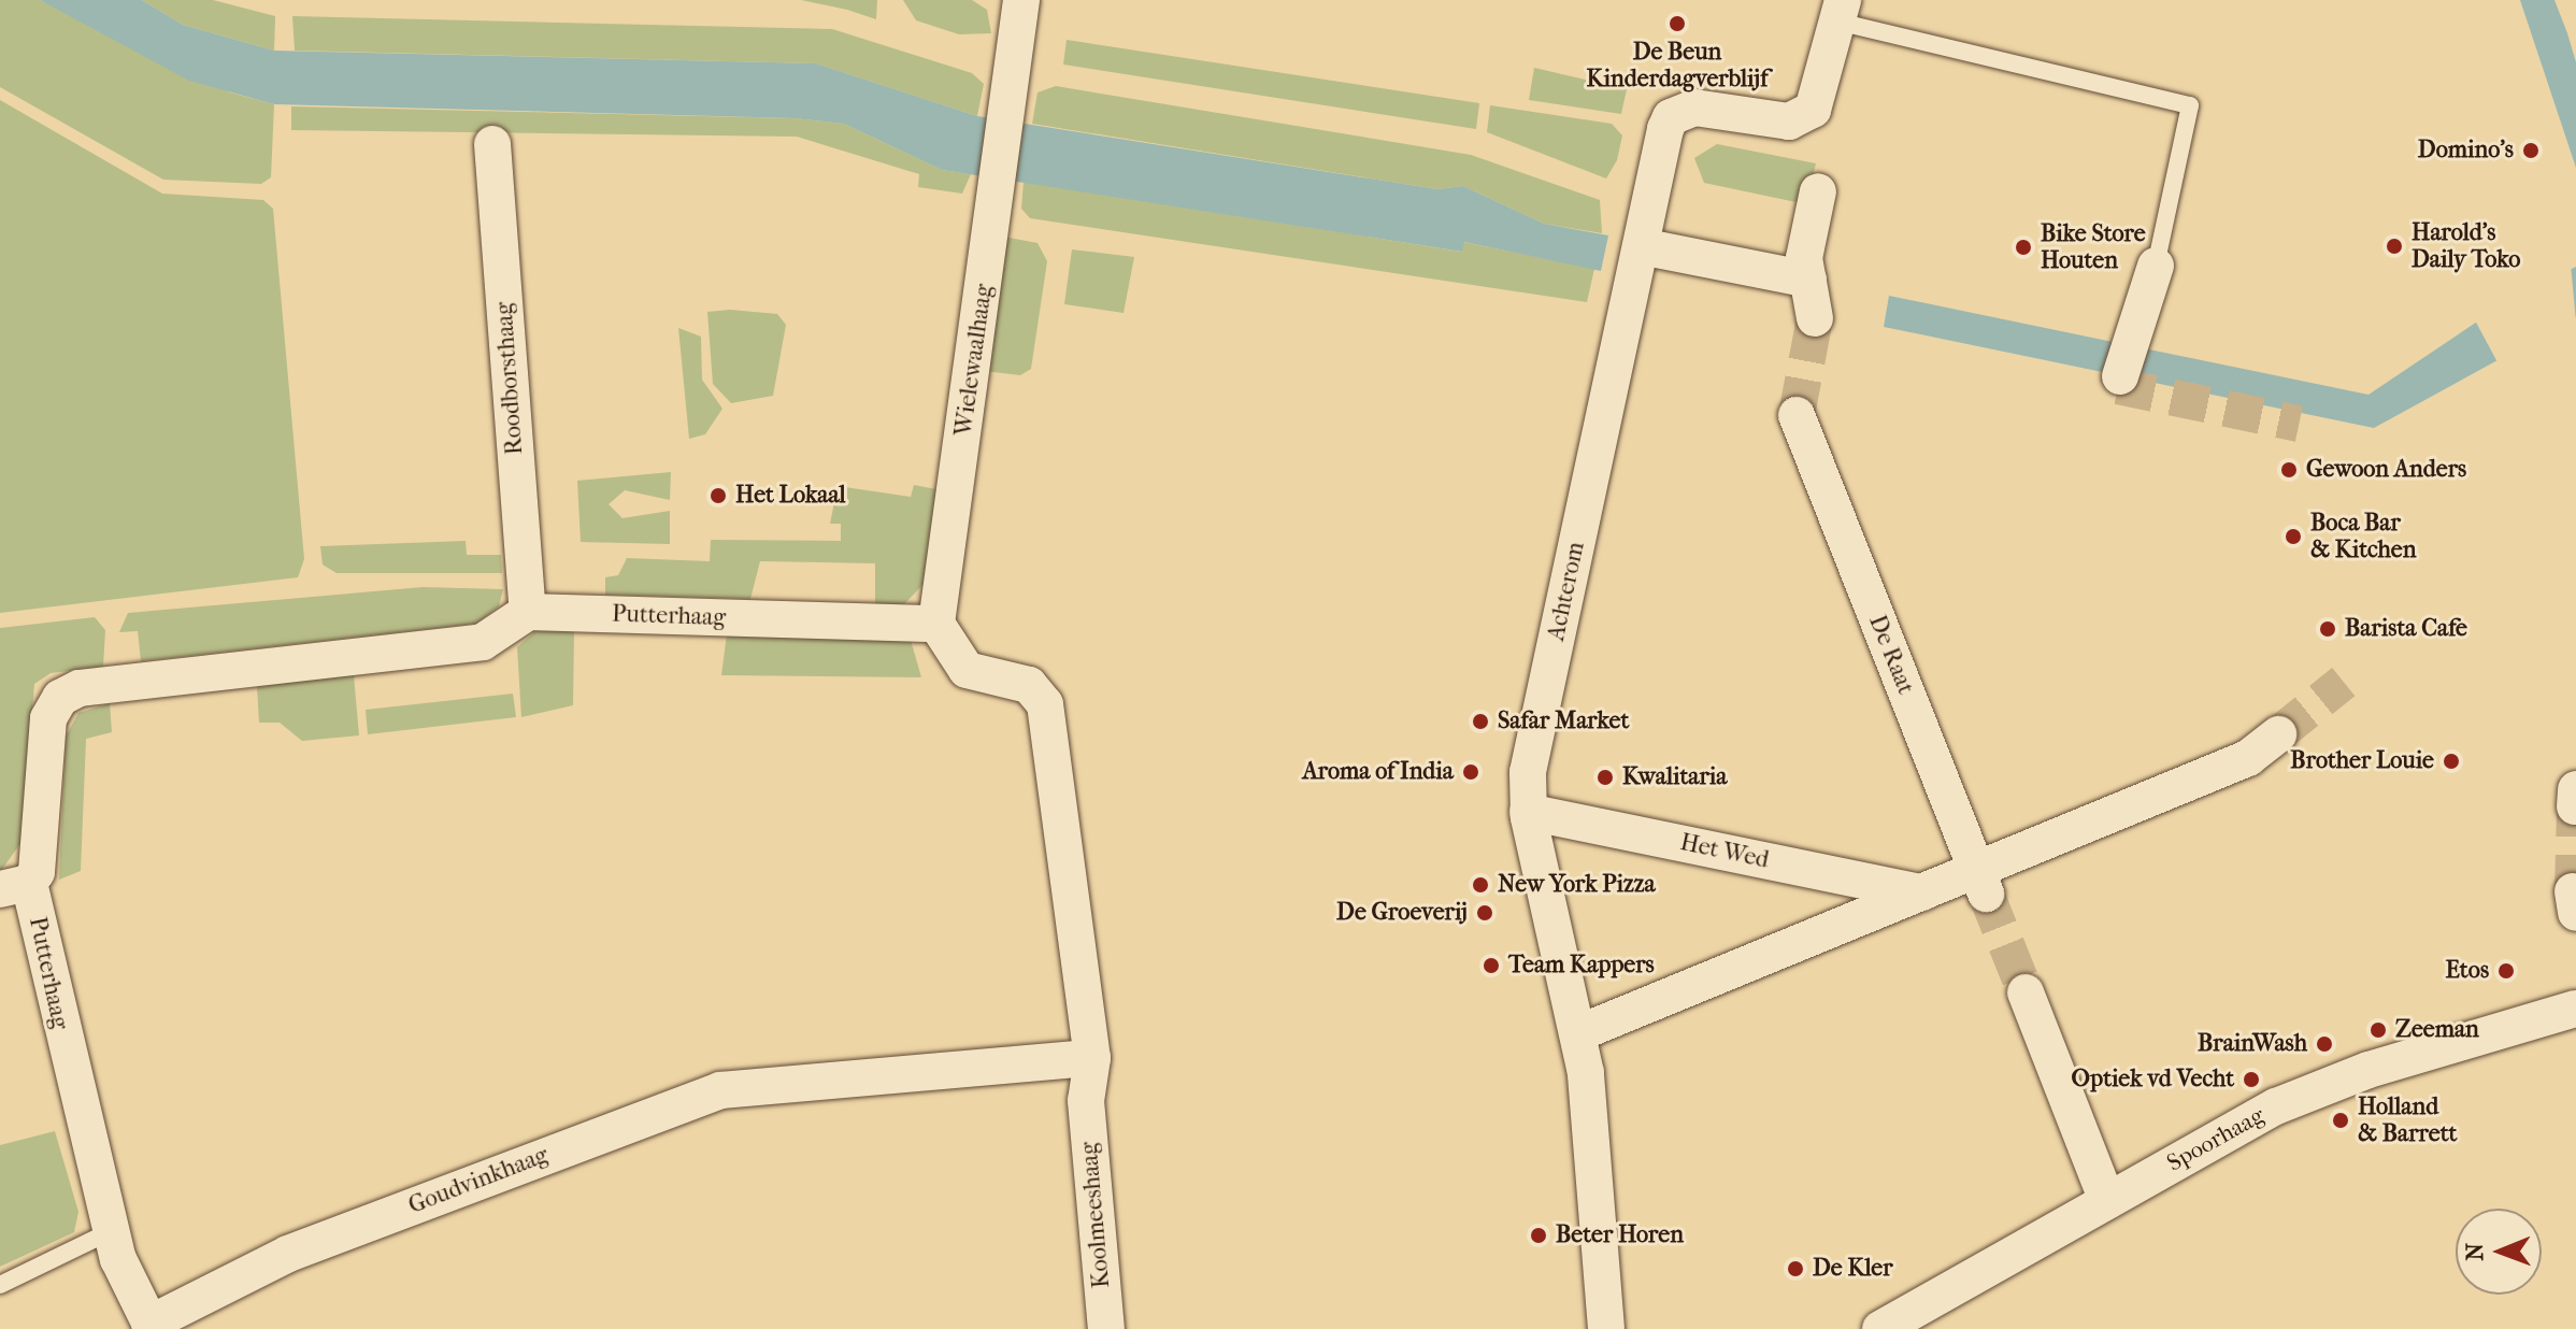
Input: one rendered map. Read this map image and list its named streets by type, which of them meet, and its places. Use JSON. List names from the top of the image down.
{
  "streets": {
    "street": [
      "Wielewaalhaag",
      "Roodborsthaag",
      "Achterom",
      "Putterhaag",
      "De Raat",
      "Het Wed",
      "Spoorhaag",
      "Goudvinkhaag",
      "Koolmeeshaag"
    ]
  },
  "crossings": [
    ["Wielewaalhaag", "Putterhaag"],
    ["Roodborsthaag", "Putterhaag"],
    ["Achterom", "Het Wed"],
    ["Putterhaag", "Goudvinkhaag"],
    ["Goudvinkhaag", "Koolmeeshaag"]
  ],
  "places": [
    "De Beun Kinderdagverblijf",
    "Domino's",
    "Harold's Daily Toko",
    "Bike Store Houten",
    "Gewoon Anders",
    "Het Lokaal",
    "Boca Bar & Kitchen",
    "Barista Cafe",
    "Safar Market",
    "Brother Louie",
    "Aroma of India",
    "Kwalitaria",
    "New York Pizza",
    "De Groeverij",
    "Team Kappers",
    "Etos",
    "Zeeman",
    "BrainWash",
    "Optiek vd Vecht",
    "Holland & Barrett",
    "Beter Horen",
    "De Kler"
  ],
  "north": "left"
}
